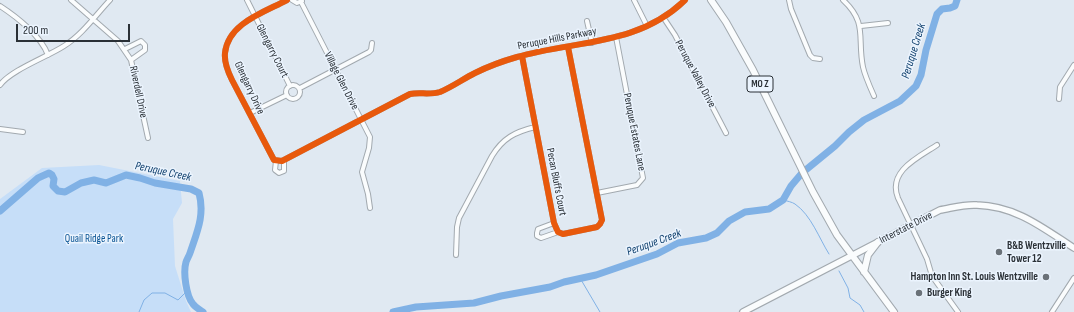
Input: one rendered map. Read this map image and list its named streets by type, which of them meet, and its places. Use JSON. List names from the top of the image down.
{
  "streets": {
    "main road": ["MO Z", "Interstate Drive"],
    "street": [
      "Peruque Hills Parkway",
      "Glengarry Court",
      "Peruque Valley Drive",
      "Village Glen Drive",
      "Glengarry Drive",
      "Riverdell Drive",
      "Peruque Estates Lane",
      "Pecan Bluffs Court"
    ]
  },
  "crossings": [
    ["Peruque Hills Parkway", "Peruque Valley Drive"],
    ["Peruque Hills Parkway", "Village Glen Drive"],
    ["Peruque Hills Parkway", "Glengarry Drive"],
    ["Peruque Hills Parkway", "Peruque Estates Lane"],
    ["Peruque Hills Parkway", "Pecan Bluffs Court"],
    ["Glengarry Court", "Village Glen Drive"],
    ["Glengarry Court", "Glengarry Drive"],
    ["MO Z", "Interstate Drive"],
    ["Peruque Estates Lane", "Pecan Bluffs Court"]
  ],
  "water": ["Peruque Creek"],
  "parks": ["Quail Ridge Park"],
  "places": ["B&B Wentzville Tower 12", "Hampton Inn St. Louis Wentzville", "Burger King"],
  "scale_bar": "200 m"
}
